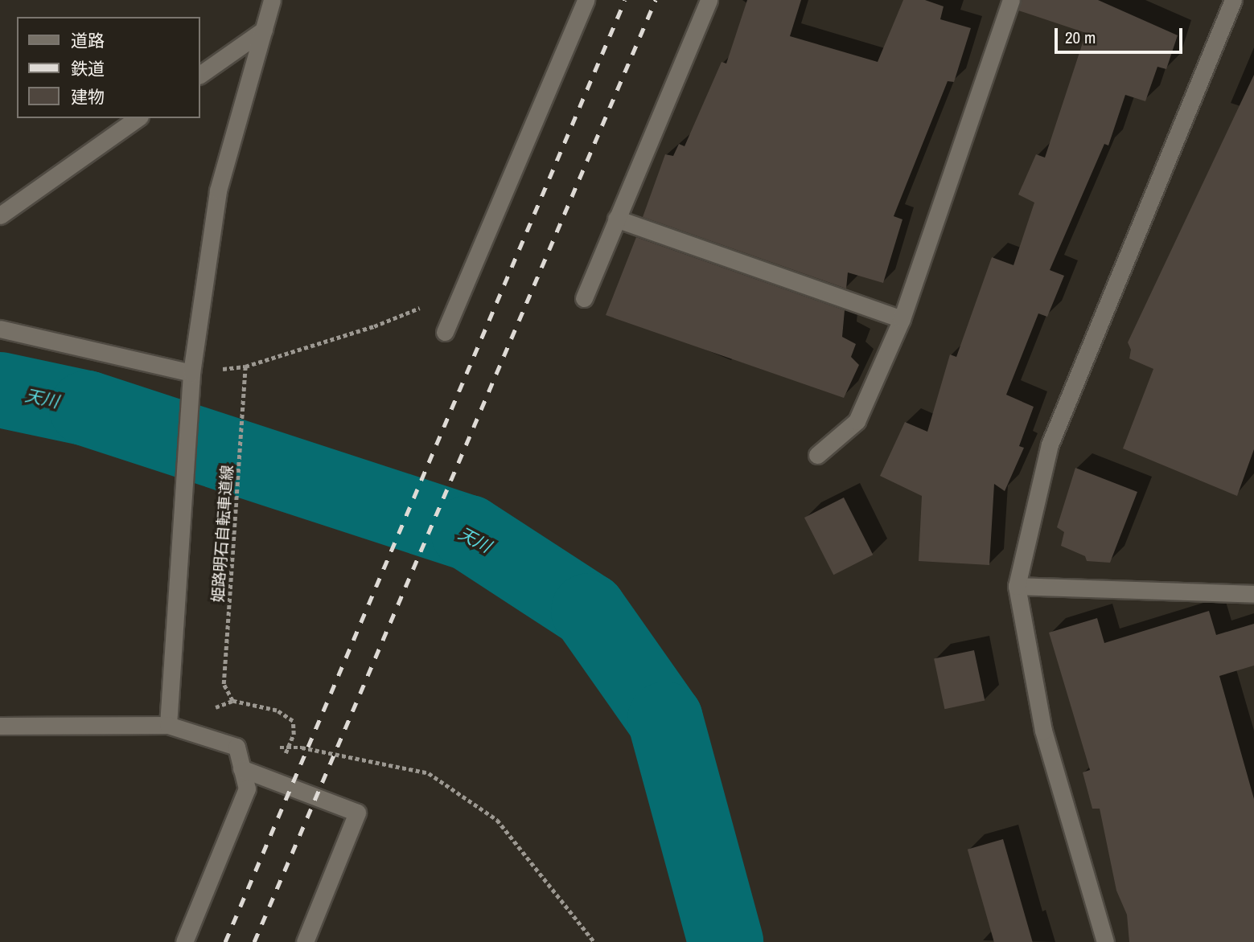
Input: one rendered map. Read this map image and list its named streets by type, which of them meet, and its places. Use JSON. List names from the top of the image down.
{
  "streets": {
    "path": ["姫路明石自転車道線"]
  },
  "water": ["天川"],
  "legend": ["道路", "鉄道", "建物"],
  "scale_bar": "20 m"
}
